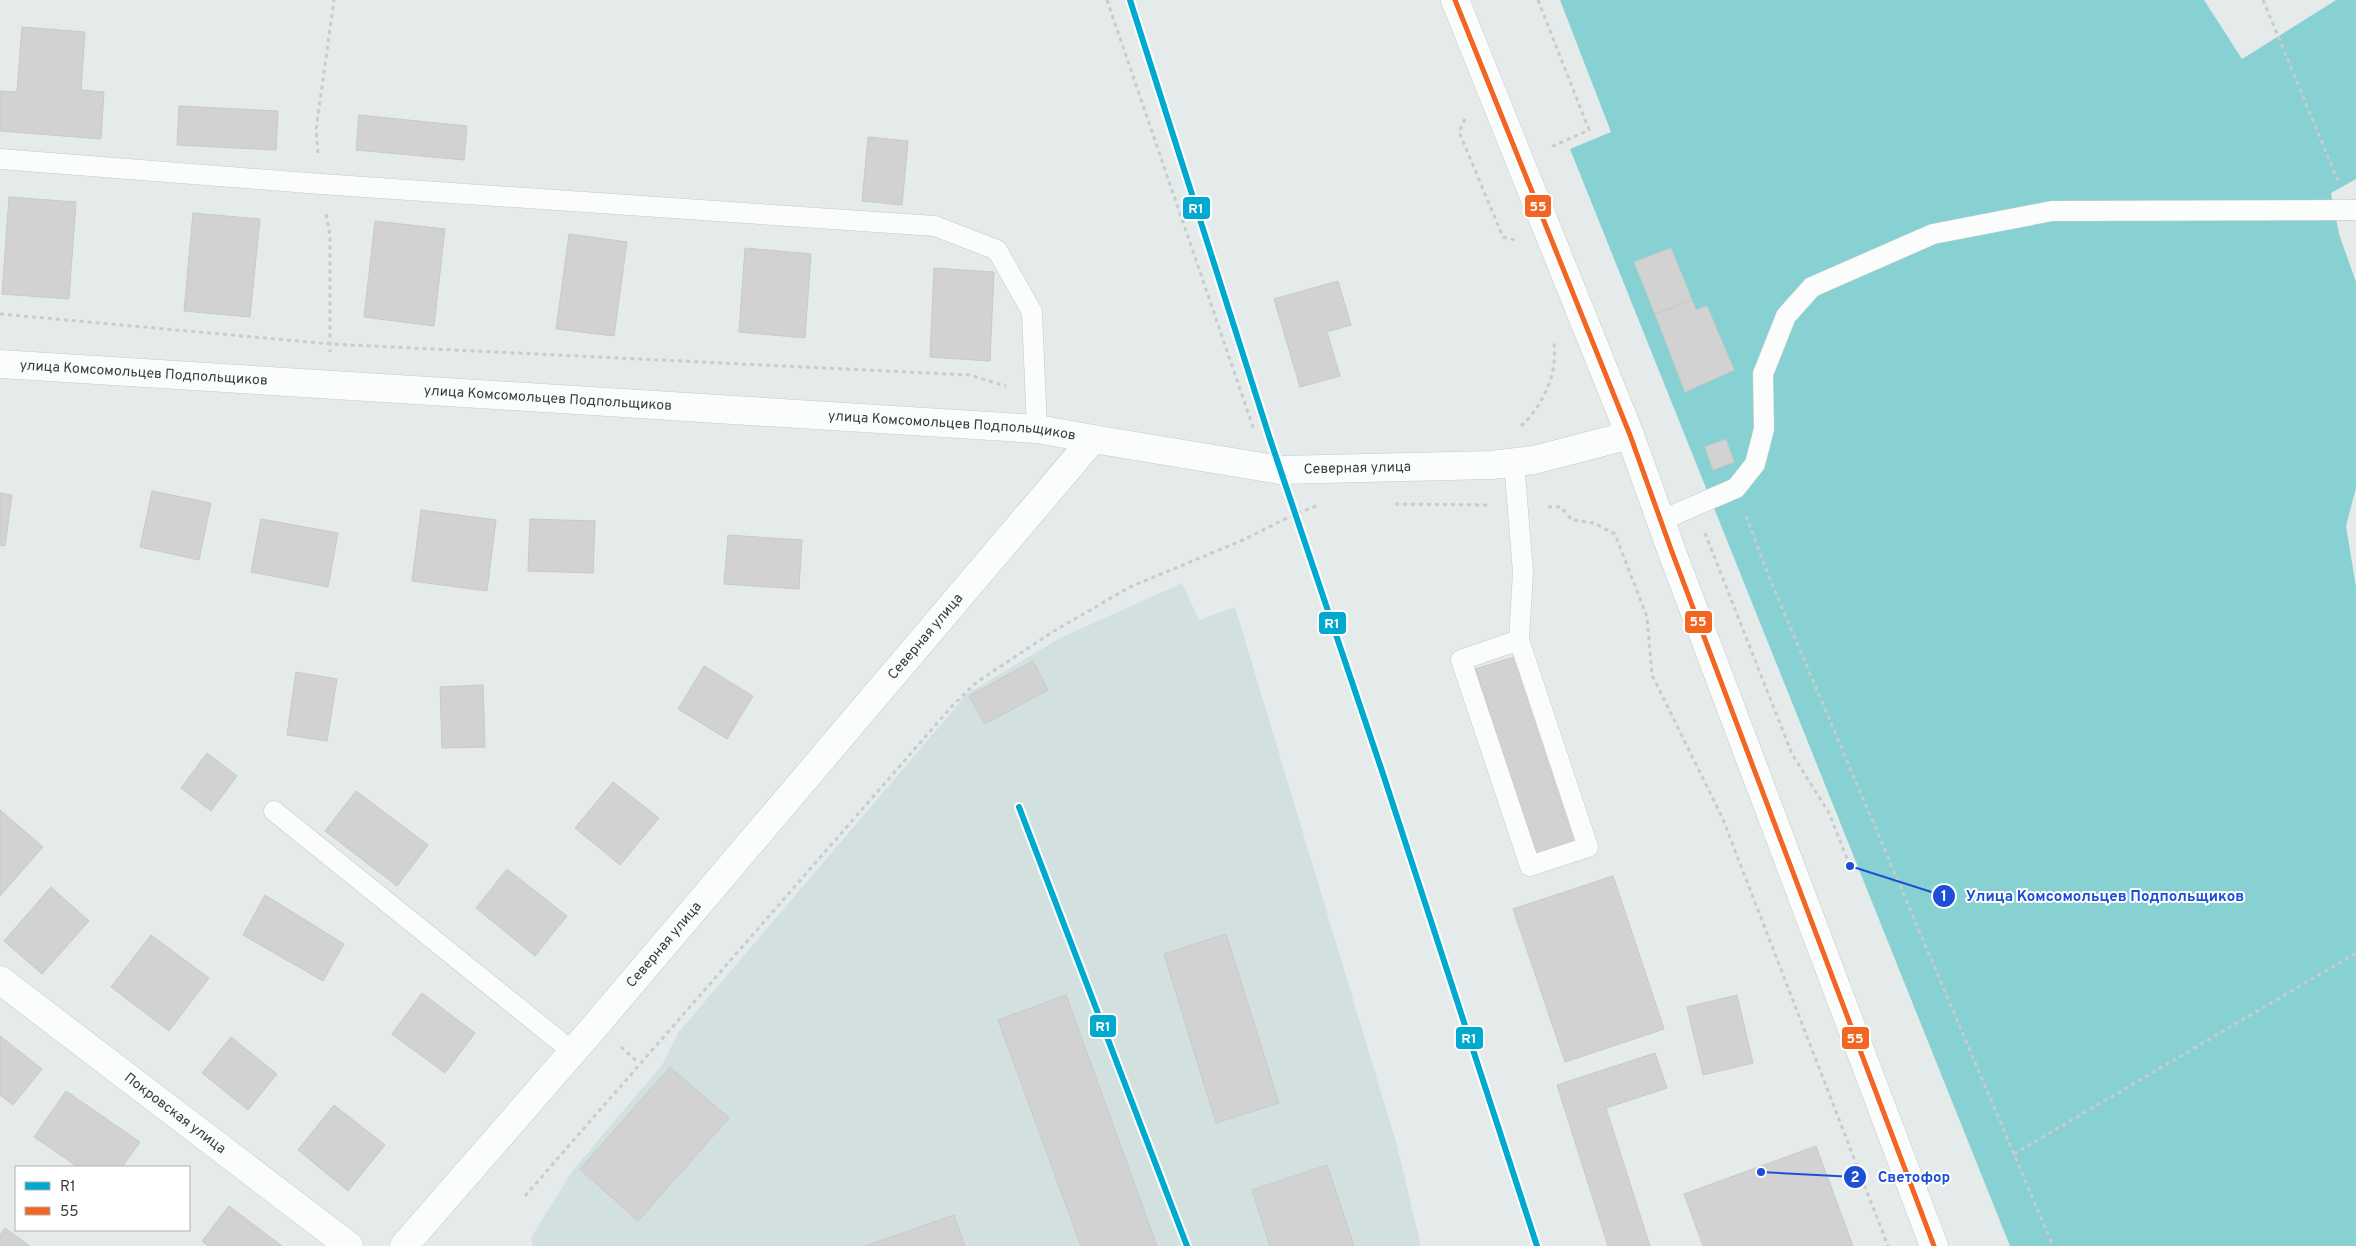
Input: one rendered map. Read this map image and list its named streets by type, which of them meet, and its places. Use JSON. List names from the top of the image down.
{
  "streets": {
    "street": ["улица Комсомольцев Подпольщиков", "Северная улица", "Покровская улица"]
  },
  "crossings": [
    ["улица Комсомольцев Подпольщиков", "Северная улица"]
  ],
  "places": ["Улица Комсомольцев Подпольщиков", "Светофор"],
  "lines": ["transit line R1", "transit line 55"],
  "legend": ["R1", "55"]
}
